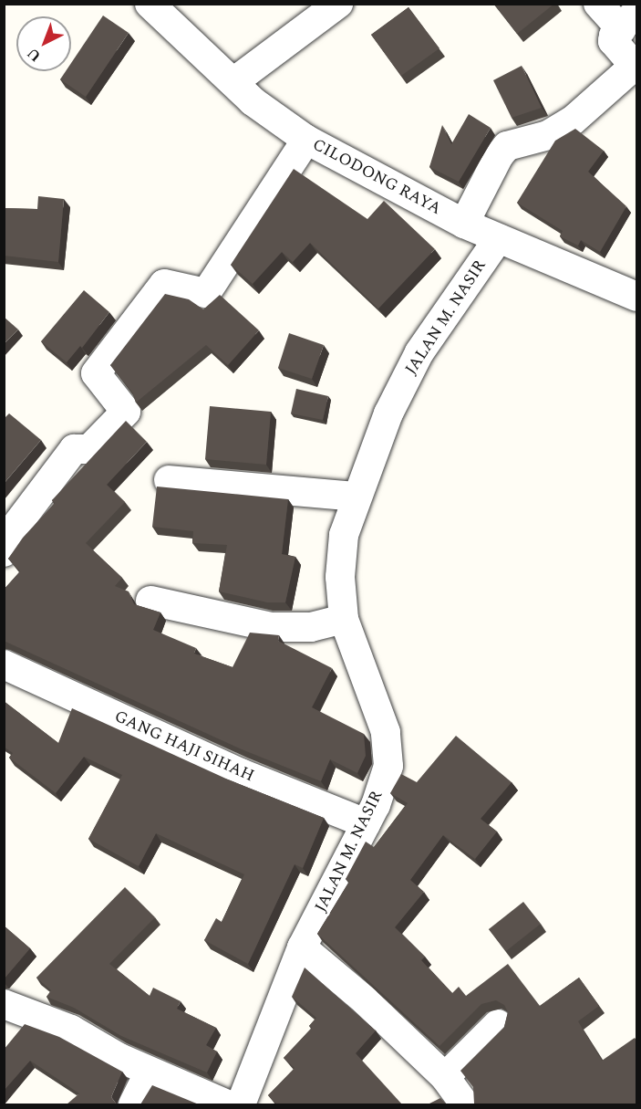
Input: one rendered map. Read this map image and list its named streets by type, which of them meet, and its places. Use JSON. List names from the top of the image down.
{
  "streets": {
    "street": ["CILODONG RAYA", "JALAN M. NASIR", "GANG HAJI SIHAH"]
  },
  "crossings": [
    ["CILODONG RAYA", "JALAN M. NASIR"],
    ["JALAN M. NASIR", "GANG HAJI SIHAH"]
  ],
  "north": "bottom left"
}
